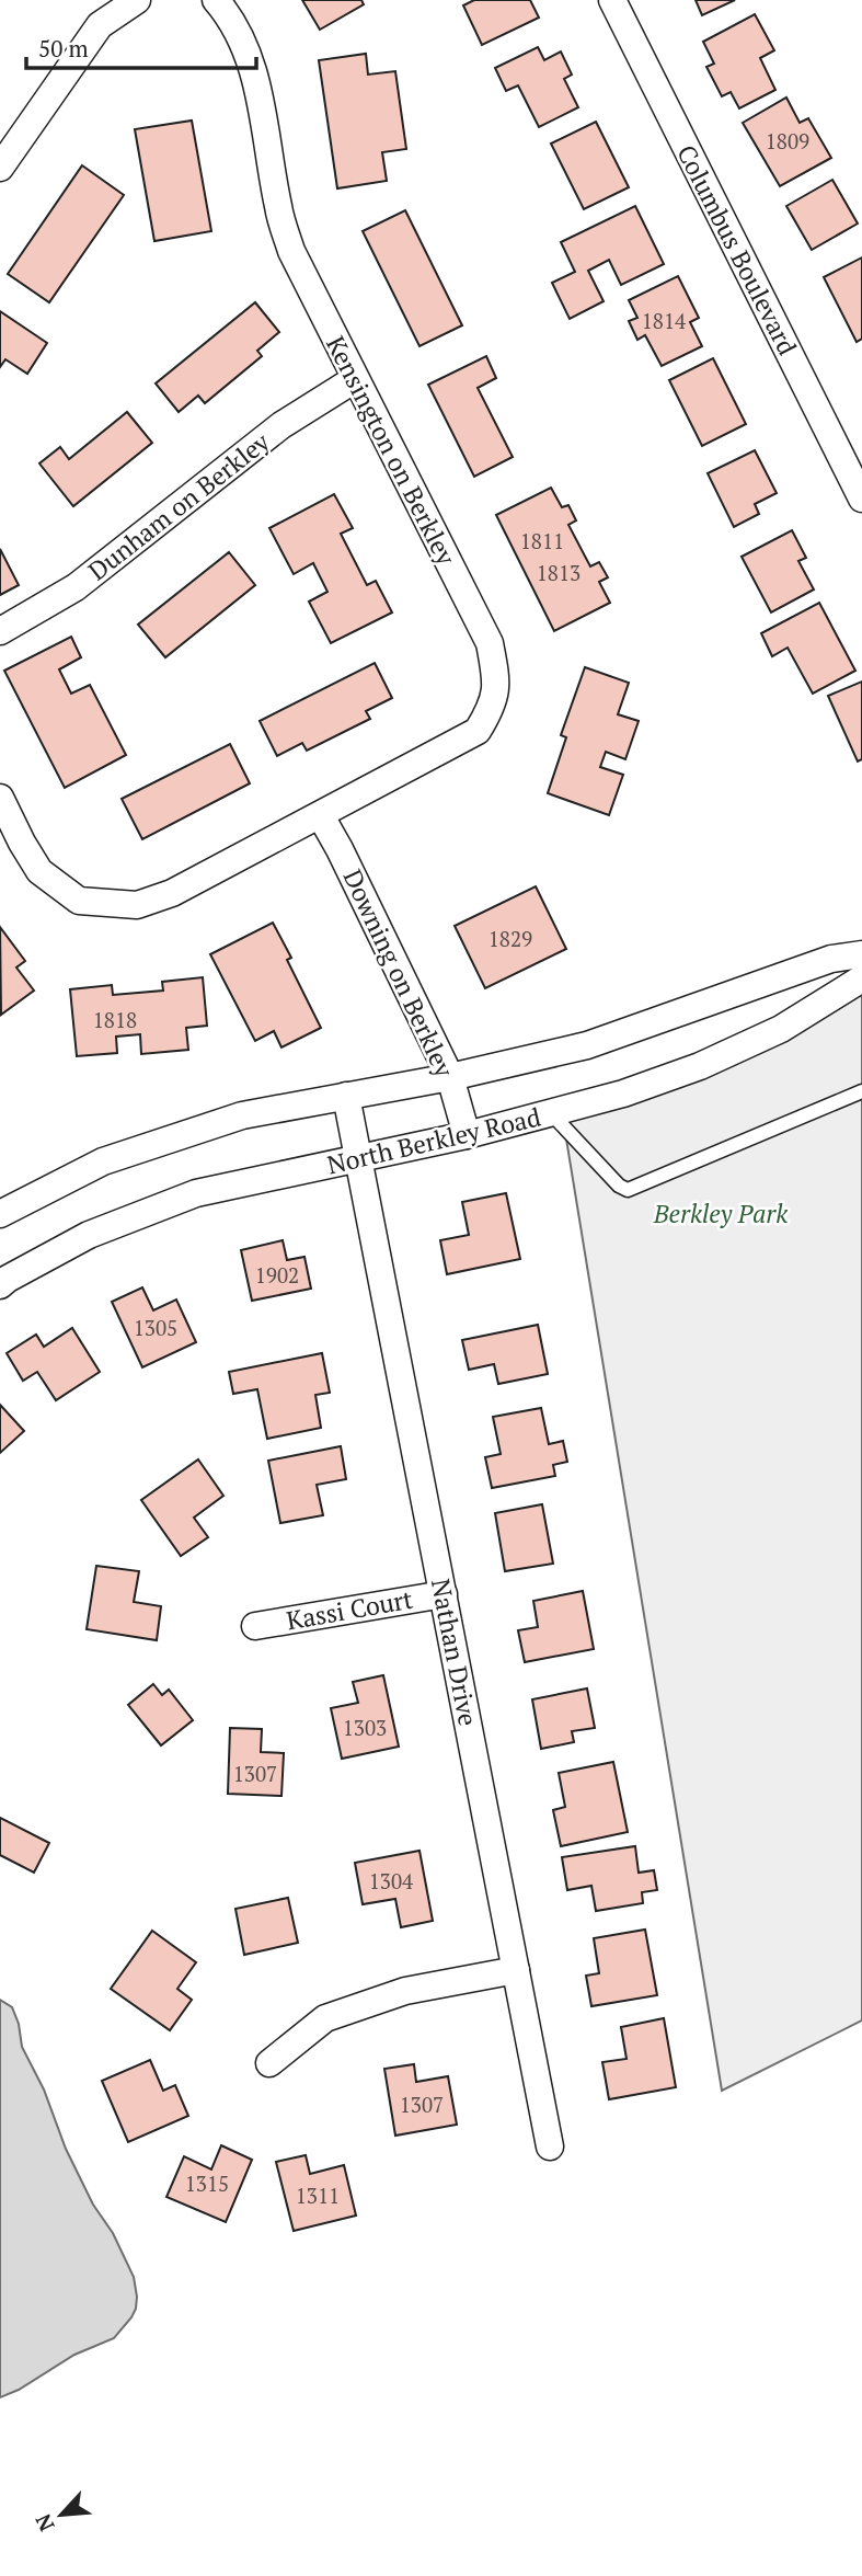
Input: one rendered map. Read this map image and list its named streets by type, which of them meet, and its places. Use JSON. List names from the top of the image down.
{
  "streets": {
    "street": [
      "Columbus Boulevard",
      "Kensington on Berkley",
      "Dunham on Berkley",
      "Downing on Berkley",
      "North Berkley Road",
      "Kassi Court",
      "Nathan Drive"
    ]
  },
  "crossings": [
    ["Kensington on Berkley", "Dunham on Berkley"],
    ["Kensington on Berkley", "Downing on Berkley"],
    ["Downing on Berkley", "North Berkley Road"],
    ["North Berkley Road", "Nathan Drive"],
    ["Kassi Court", "Nathan Drive"]
  ],
  "parks": ["Berkley Park"],
  "house_numbers": [
    "1809",
    "1814",
    "1811",
    "1813",
    "1829",
    "1818",
    "1902",
    "1305",
    "1303",
    "1307",
    "1304",
    "1307",
    "1315",
    "1311"
  ],
  "scale_bar": "50 m",
  "north": "bottom left"
}
